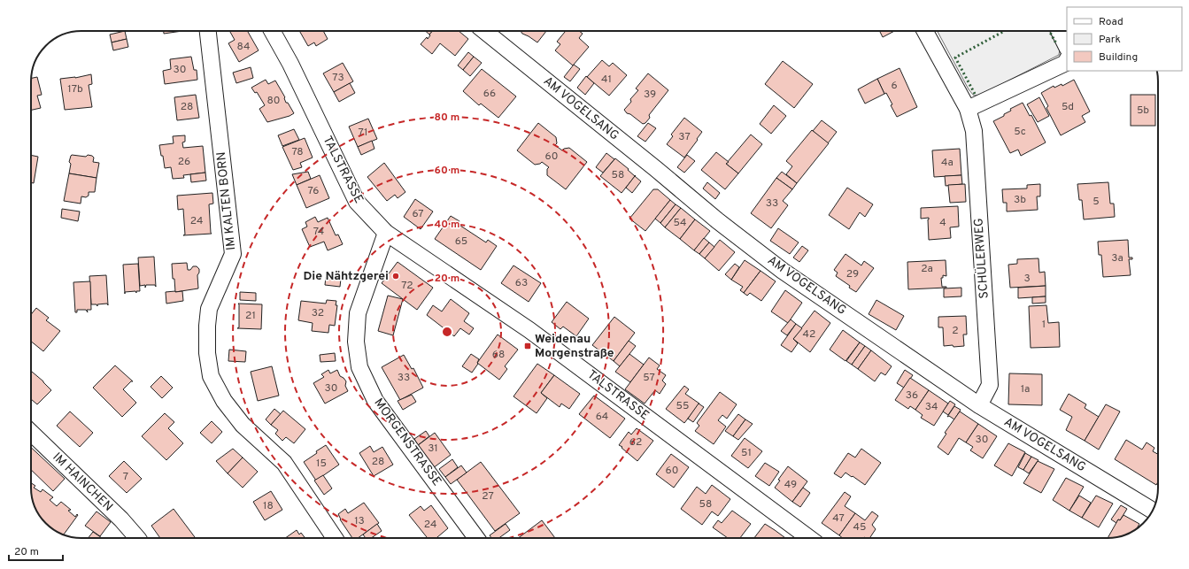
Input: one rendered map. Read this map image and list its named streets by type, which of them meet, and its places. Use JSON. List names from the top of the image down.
{
  "streets": {
    "street": [
      "AM VOGELSANG",
      "TALSTRASSE",
      "IM KALTEN BORN",
      "SCHÜLERWEG",
      "MORGENSTRASSE",
      "IM HAINCHEN"
    ]
  },
  "crossings": [
    ["AM VOGELSANG", "SCHÜLERWEG"],
    ["TALSTRASSE", "MORGENSTRASSE"]
  ],
  "places": {
    "other": ["Die Nähtzgerei"],
    "transit": ["Weidenau Morgenstraße"]
  },
  "house_numbers": [
    "84",
    "30",
    "73",
    "41",
    "6",
    "17b",
    "66",
    "39",
    "80",
    "28",
    "5d",
    "5b",
    "5c",
    "71",
    "37",
    "78",
    "60",
    "26",
    "4a",
    "58",
    "76",
    "3b",
    "5",
    "33",
    "67",
    "24",
    "54",
    "4",
    "74",
    "65",
    "3a",
    "2a",
    "29",
    "3",
    "63",
    "72",
    "32",
    "21",
    "1",
    "2",
    "42",
    "68",
    "33",
    "57",
    "30",
    "1a",
    "36",
    "55",
    "34",
    "64",
    "30",
    "62",
    "31",
    "51",
    "28",
    "15",
    "60",
    "7",
    "49",
    "27",
    "58",
    "18",
    "47",
    "13",
    "24",
    "45"
  ],
  "legend": ["Road", "Park", "Building"],
  "scale_bar": "20 m",
  "rings": [
    "80 m",
    "60 m",
    "40 m",
    "20 m"
  ]
}
